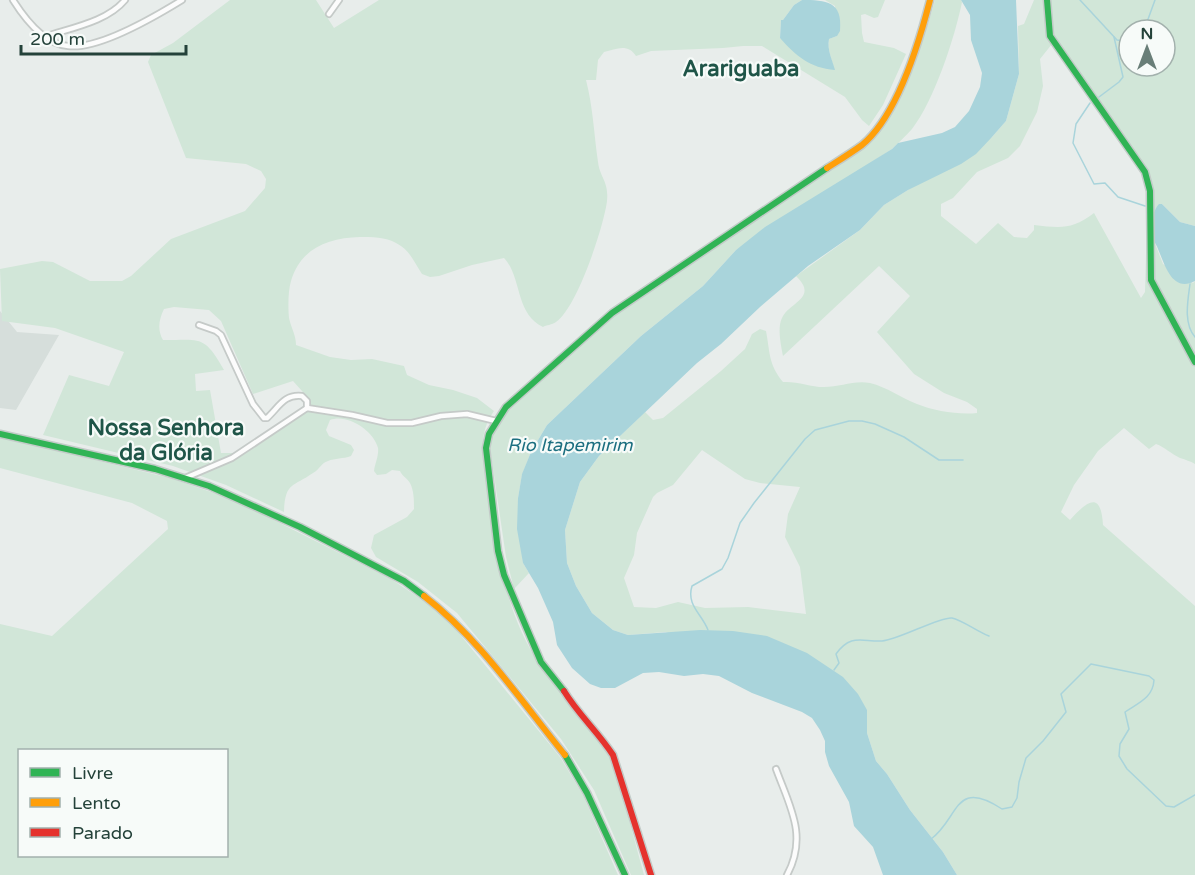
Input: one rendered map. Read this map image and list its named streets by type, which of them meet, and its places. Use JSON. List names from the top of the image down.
{
  "districts": ["Arariguaba", "Nossa Senhora da Glória"],
  "water": ["Rio Itapemirim"],
  "legend": ["Livre", "Lento", "Parado"],
  "scale_bar": "200 m",
  "north": "top"
}
